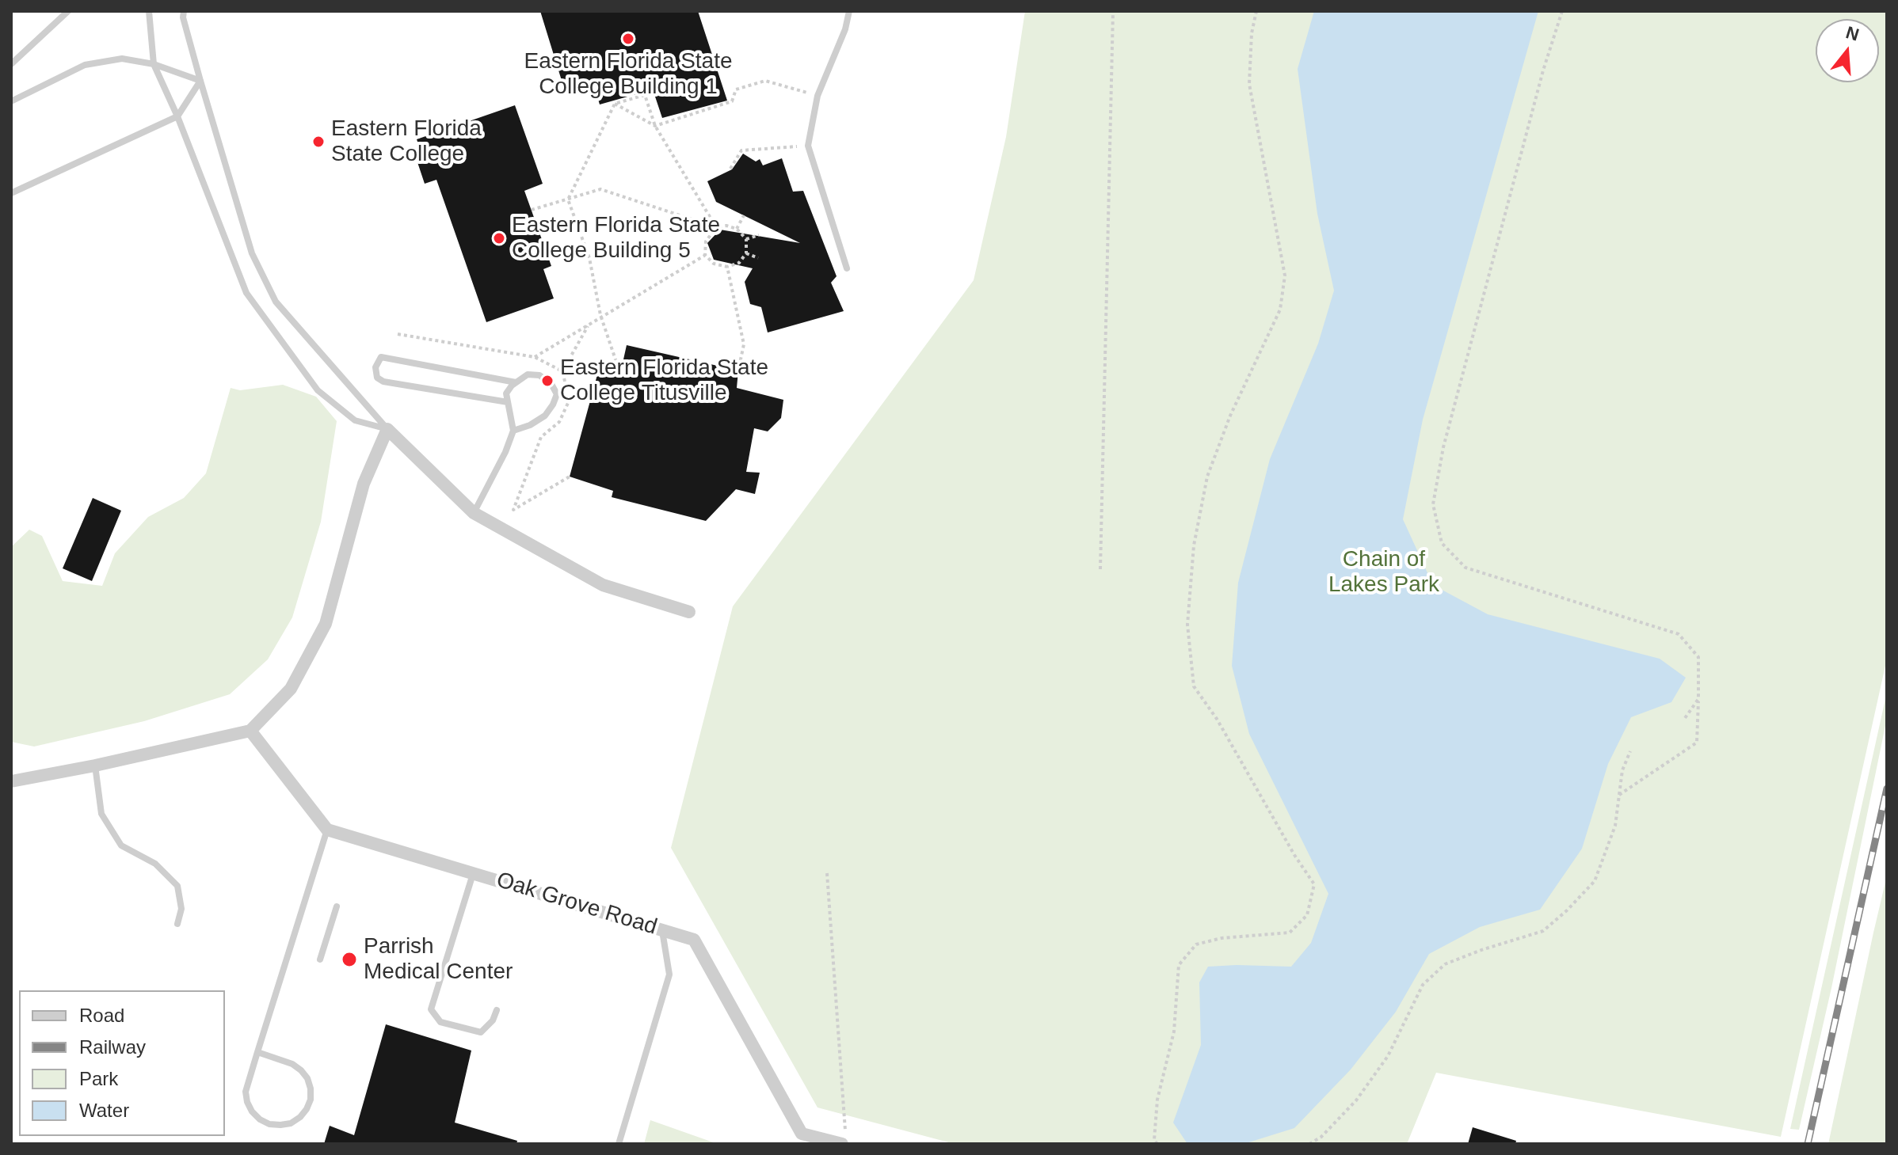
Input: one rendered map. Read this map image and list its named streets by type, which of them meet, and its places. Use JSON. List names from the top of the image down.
{
  "streets": {
    "street": ["Oak Grove Road"]
  },
  "parks": ["Chain of Lakes Park"],
  "places": [
    "Eastern Florida State College Building 1",
    "Eastern Florida State College",
    "Eastern Florida State College Building 5",
    "Eastern Florida State College Titusville",
    "Parrish Medical Center"
  ],
  "legend": [
    "Road",
    "Railway",
    "Park",
    "Water"
  ],
  "north": "top"
}
